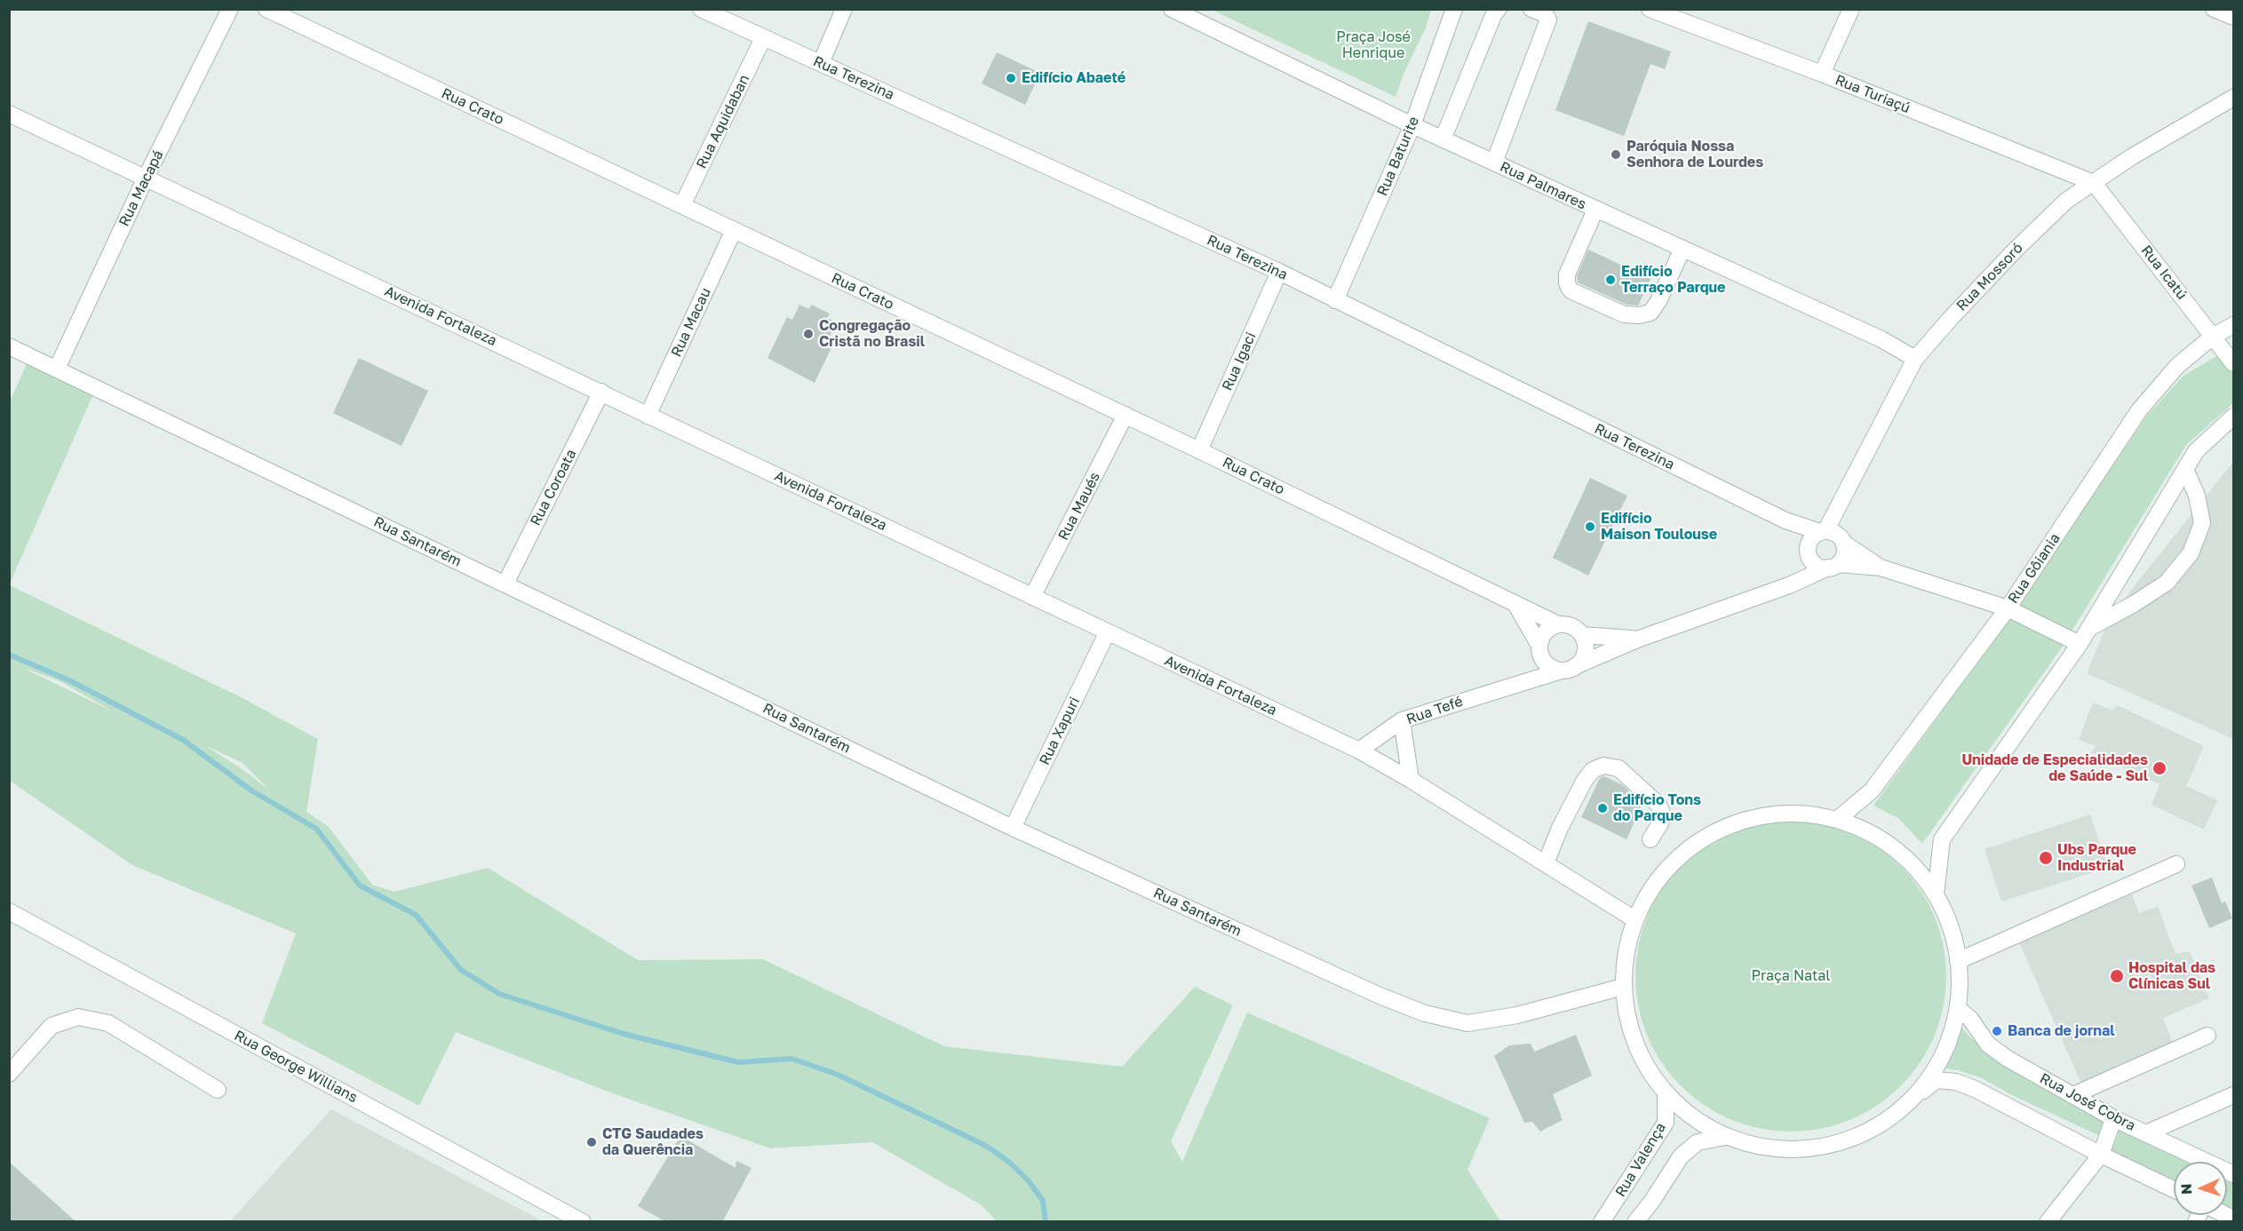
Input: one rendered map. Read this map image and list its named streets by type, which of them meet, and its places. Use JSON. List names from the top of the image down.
{
  "streets": {
    "street": [
      "Rua Terezina",
      "Rua Turiaçú",
      "Rua Crato",
      "Rua Aquidaban",
      "Rua Baturite",
      "Rua Palmares",
      "Rua Macapá",
      "Rua Icatú",
      "Rua Mossoró",
      "Avenida Fortaleza",
      "Rua Macau",
      "Rua Igaci",
      "Rua Coroata",
      "Rua Maués",
      "Rua Santarém",
      "Rua Gôiania",
      "Rua Tefé",
      "Rua Xapuri",
      "Rua George Willians",
      "Rua José Cobra",
      "Rua Valença"
    ]
  },
  "crossings": [
    ["Rua Terezina", "Rua Aquidaban"],
    ["Rua Terezina", "Rua Baturite"],
    ["Rua Terezina", "Rua Mossoró"],
    ["Rua Terezina", "Rua Igaci"],
    ["Rua Terezina", "Rua Tefé"],
    ["Rua Turiaçú", "Rua Icatú"],
    ["Rua Turiaçú", "Rua Mossoró"],
    ["Rua Crato", "Rua Aquidaban"],
    ["Rua Crato", "Rua Macau"],
    ["Rua Crato", "Rua Igaci"],
    ["Rua Crato", "Rua Maués"],
    ["Rua Crato", "Rua Tefé"],
    ["Rua Baturite", "Rua Palmares"],
    ["Rua Palmares", "Rua Mossoró"],
    ["Rua Macapá", "Avenida Fortaleza"],
    ["Rua Macapá", "Rua Santarém"],
    ["Rua Icatú", "Rua Mossoró"],
    ["Rua Icatú", "Rua Gôiania"],
    ["Rua Mossoró", "Rua Tefé"],
    ["Avenida Fortaleza", "Rua Macau"],
    ["Avenida Fortaleza", "Rua Coroata"],
    ["Avenida Fortaleza", "Rua Maués"],
    ["Avenida Fortaleza", "Rua Tefé"],
    ["Avenida Fortaleza", "Rua Xapuri"],
    ["Rua Coroata", "Rua Santarém"],
    ["Rua Santarém", "Rua Xapuri"]
  ],
  "parks": ["Praça José Henrique", "Praça Natal"],
  "places": [
    "Edifício Abaeté",
    "Paróquia Nossa Senhora de Lourdes",
    "Edifício Terraço Parque",
    "Congregação Cristã no Brasil",
    "Edifício Maison Toulouse",
    "Unidade de Especialidades de Saúde - Sul",
    "Edifício Tons do Parque",
    "Ubs Parque Industrial",
    "Hospital das Clínicas Sul",
    "Banca de jornal",
    "CTG Saudades da Querência"
  ],
  "north": "left"
}
